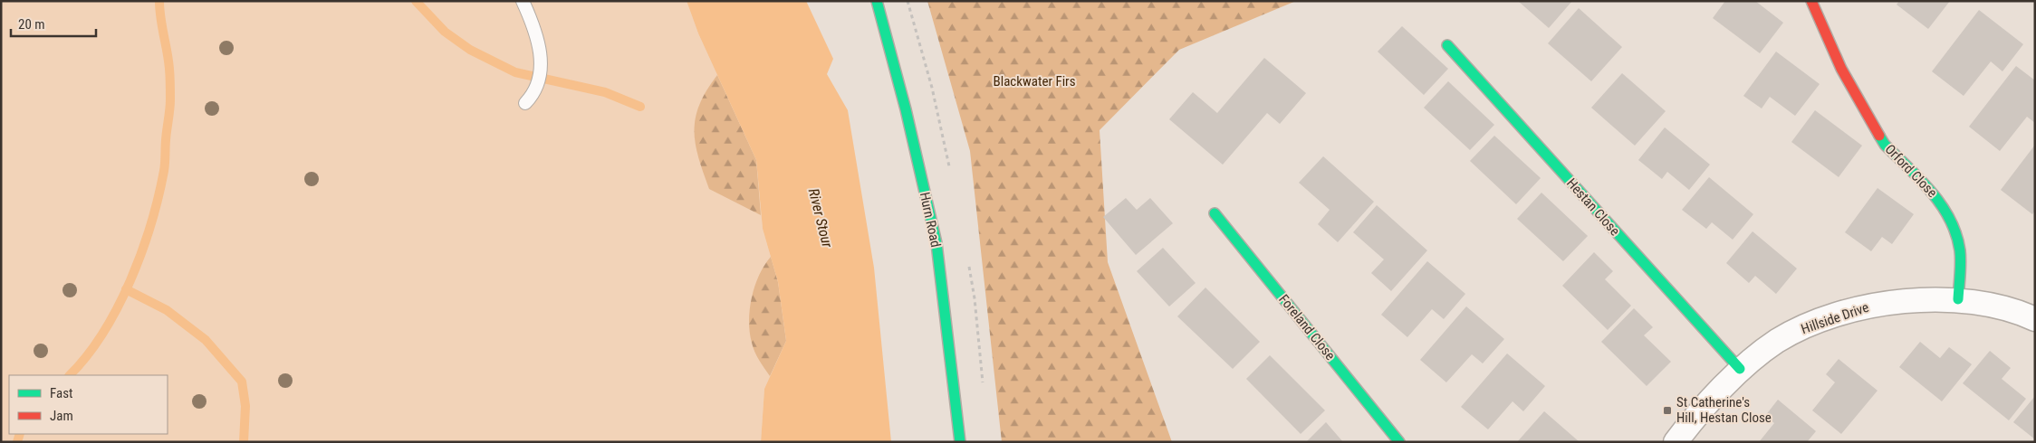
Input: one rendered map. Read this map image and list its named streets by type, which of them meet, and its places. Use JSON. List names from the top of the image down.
{
  "streets": {
    "street": [
      "Orford Close",
      "Hestan Close",
      "Hurn Road",
      "Hillside Drive",
      "Foreland Close"
    ]
  },
  "crossings": [
    ["Orford Close", "Hillside Drive"],
    ["Hestan Close", "Hillside Drive"]
  ],
  "water": ["River Stour"],
  "parks": ["Blackwater Firs"],
  "places": {
    "transit": ["St Catherine's Hill, Hestan Close"]
  },
  "legend": ["Fast", "Jam"],
  "scale_bar": "20 m"
}
